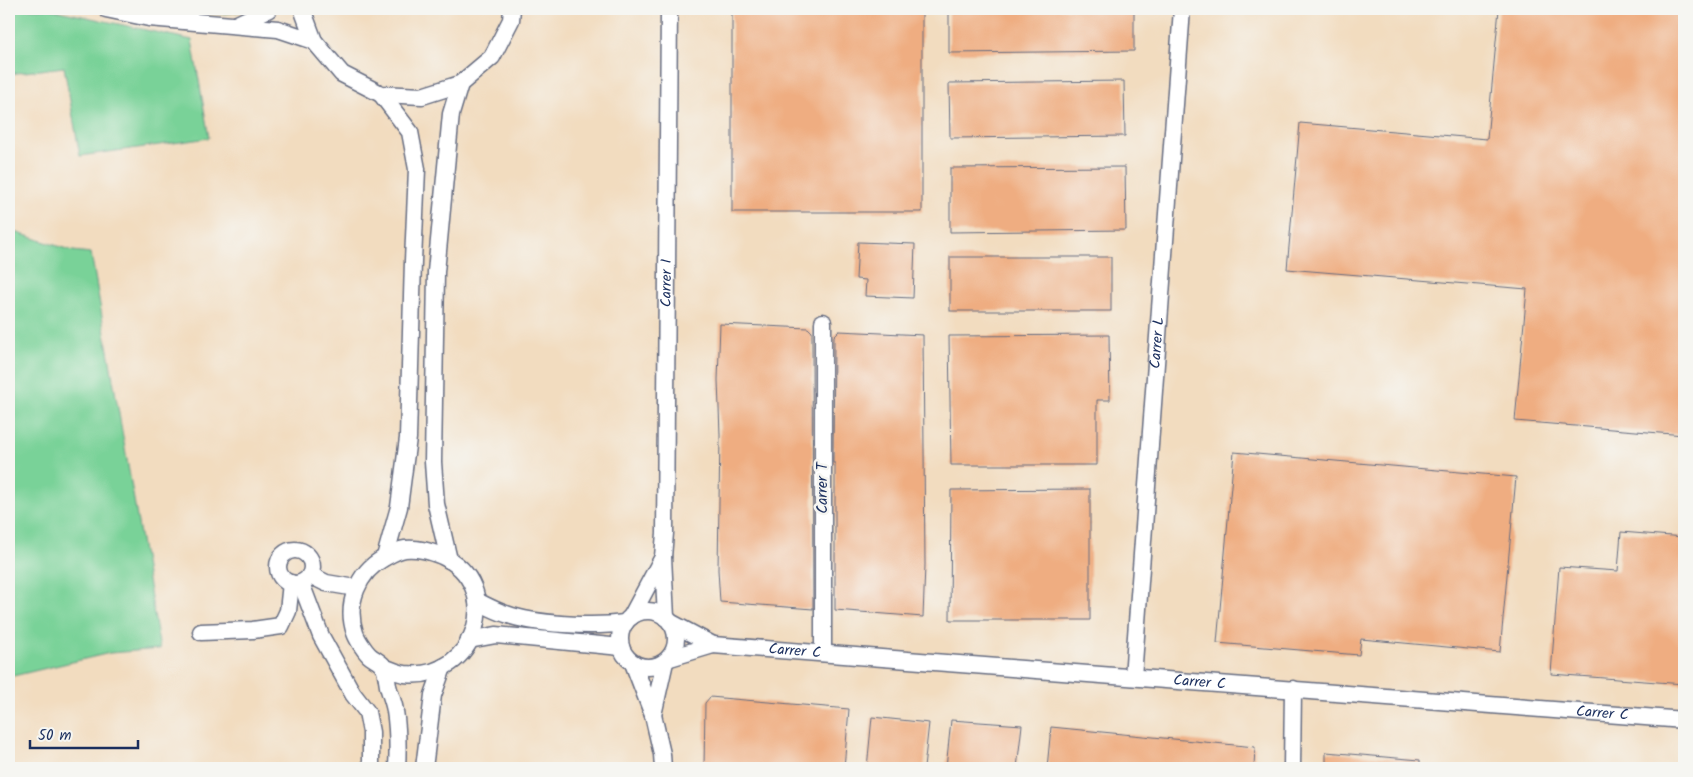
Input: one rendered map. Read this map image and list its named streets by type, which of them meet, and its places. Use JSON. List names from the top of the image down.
{
  "streets": {
    "street": [
      "Carrer I",
      "Carrer L",
      "Carrer T",
      "Carrer C"
    ]
  },
  "crossings": [
    ["Carrer I", "Carrer C"],
    ["Carrer L", "Carrer C"],
    ["Carrer T", "Carrer C"]
  ],
  "scale_bar": "50 m"
}
